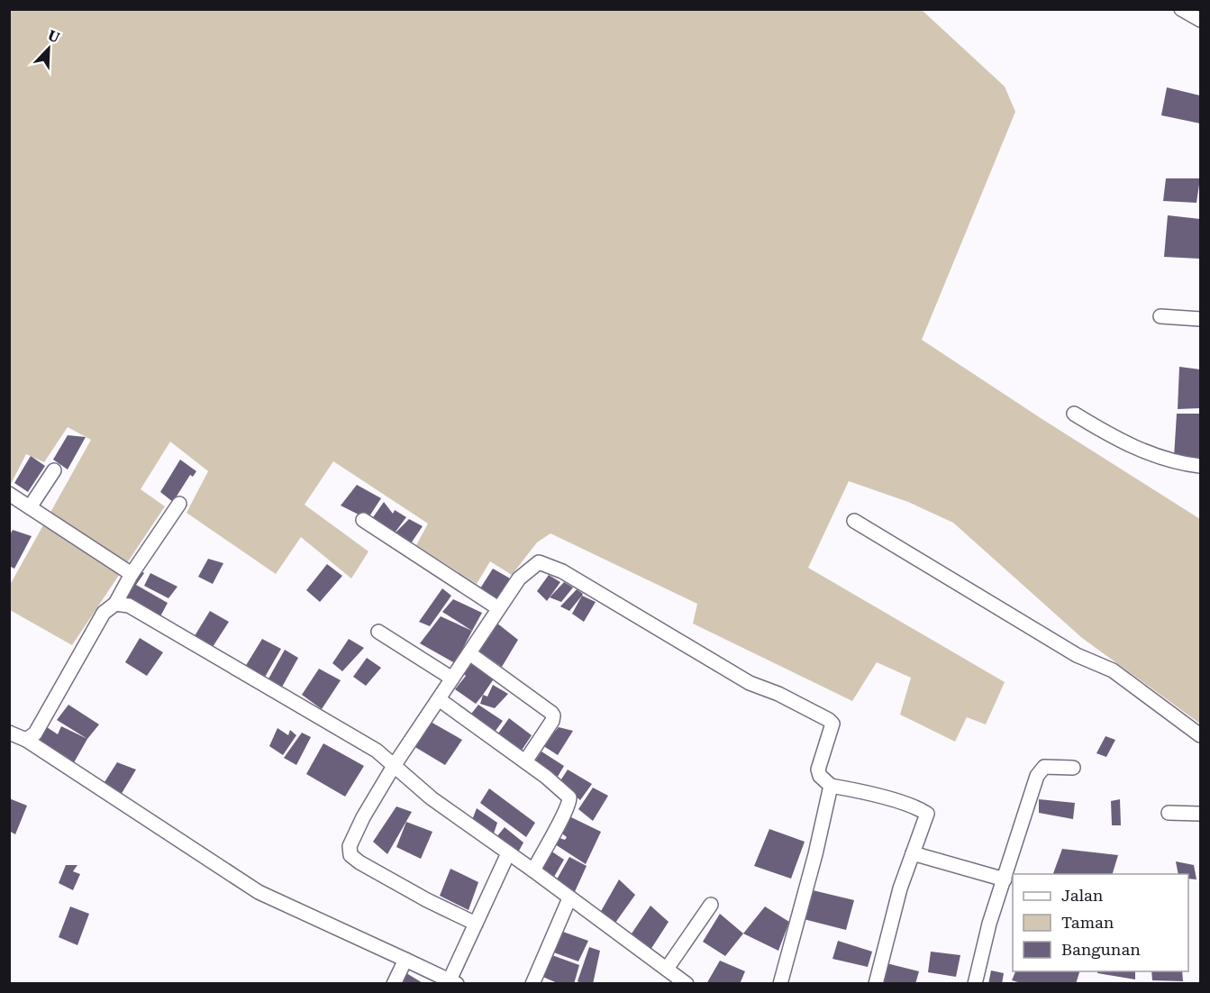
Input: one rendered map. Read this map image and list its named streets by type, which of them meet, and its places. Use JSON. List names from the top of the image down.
{
  "legend": ["Jalan", "Taman", "Bangunan"],
  "north": "top right"
}
